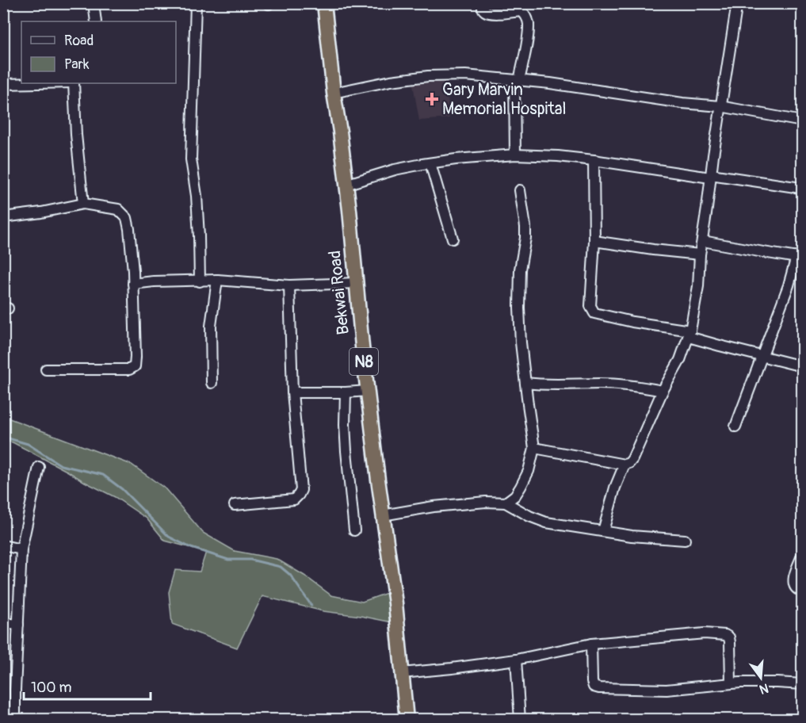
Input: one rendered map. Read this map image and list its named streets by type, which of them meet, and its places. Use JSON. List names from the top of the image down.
{
  "streets": {
    "highway": ["Bekwai Road", "N8"]
  },
  "places": {
    "health": ["Gary Marvin Memorial Hospital"]
  },
  "legend": ["Road", "Park"],
  "scale_bar": "100 m",
  "north": "bottom"
}
